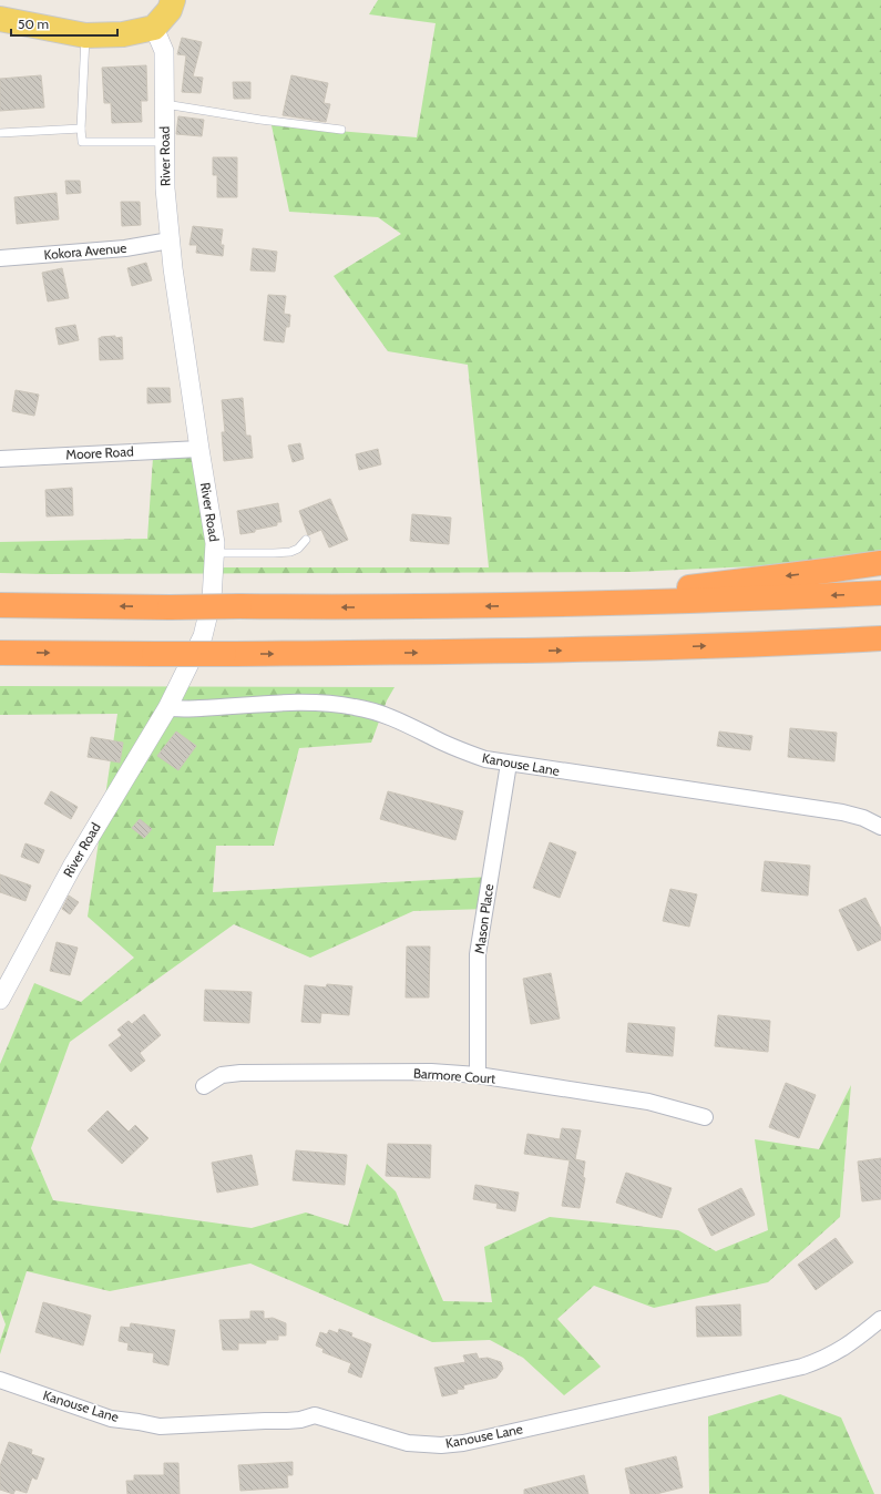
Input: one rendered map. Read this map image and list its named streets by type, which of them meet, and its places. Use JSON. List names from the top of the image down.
{
  "streets": {
    "street": [
      "River Road",
      "Kokora Avenue",
      "Moore Road",
      "Kanouse Lane",
      "Mason Place",
      "Barmore Court"
    ]
  },
  "crossings": [
    ["River Road", "Kokora Avenue"],
    ["River Road", "Moore Road"],
    ["River Road", "Kanouse Lane"],
    ["Kanouse Lane", "Mason Place"],
    ["Mason Place", "Barmore Court"]
  ],
  "scale_bar": "50 m"
}
